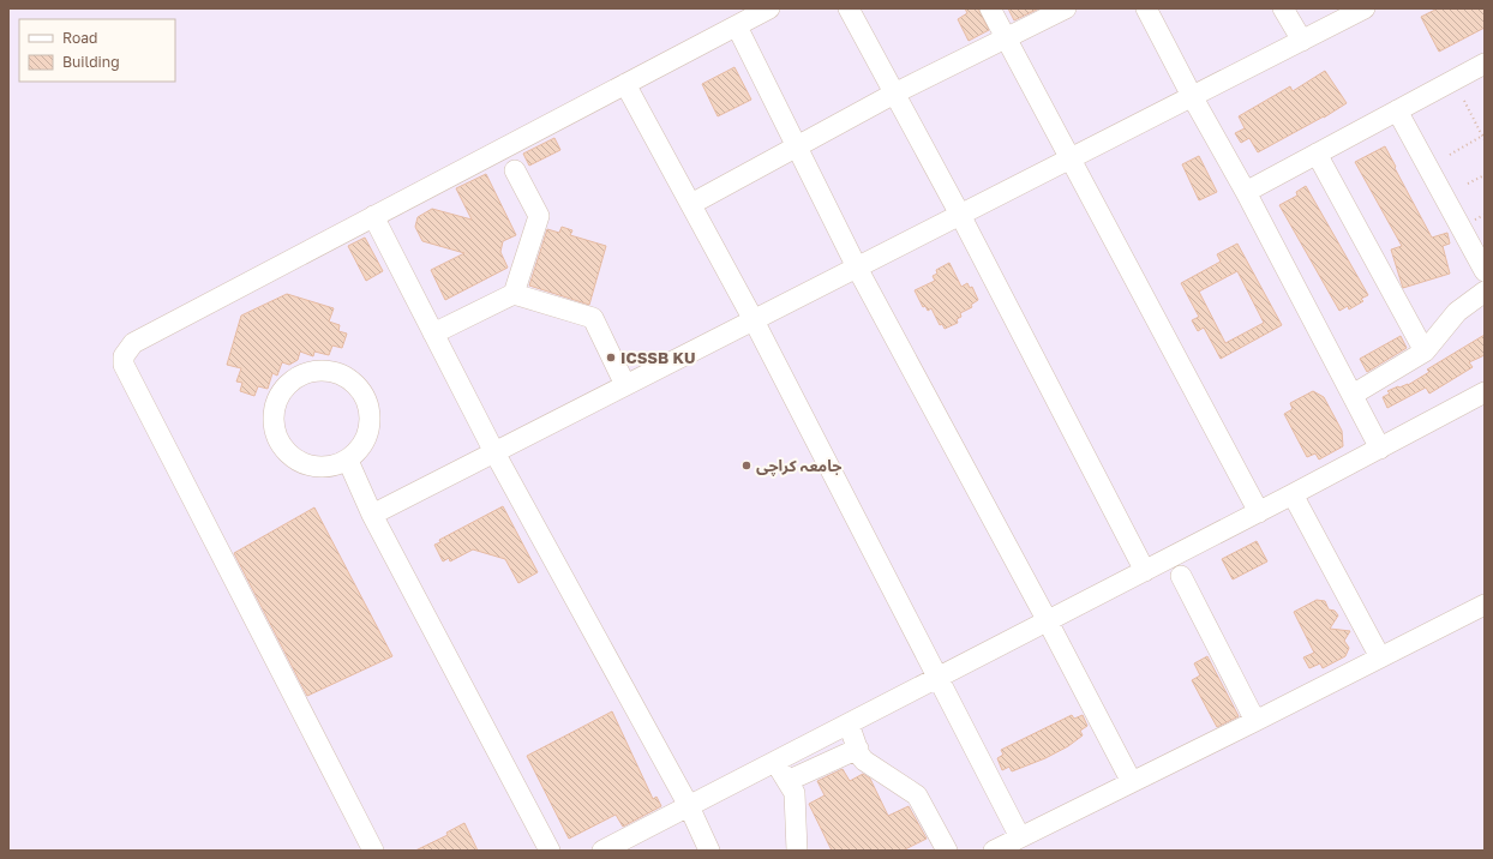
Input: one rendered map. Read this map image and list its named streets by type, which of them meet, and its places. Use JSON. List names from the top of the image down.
{
  "places": ["ICSSB KU", "جامعہ کراچی"],
  "legend": ["Road", "Building"]
}
